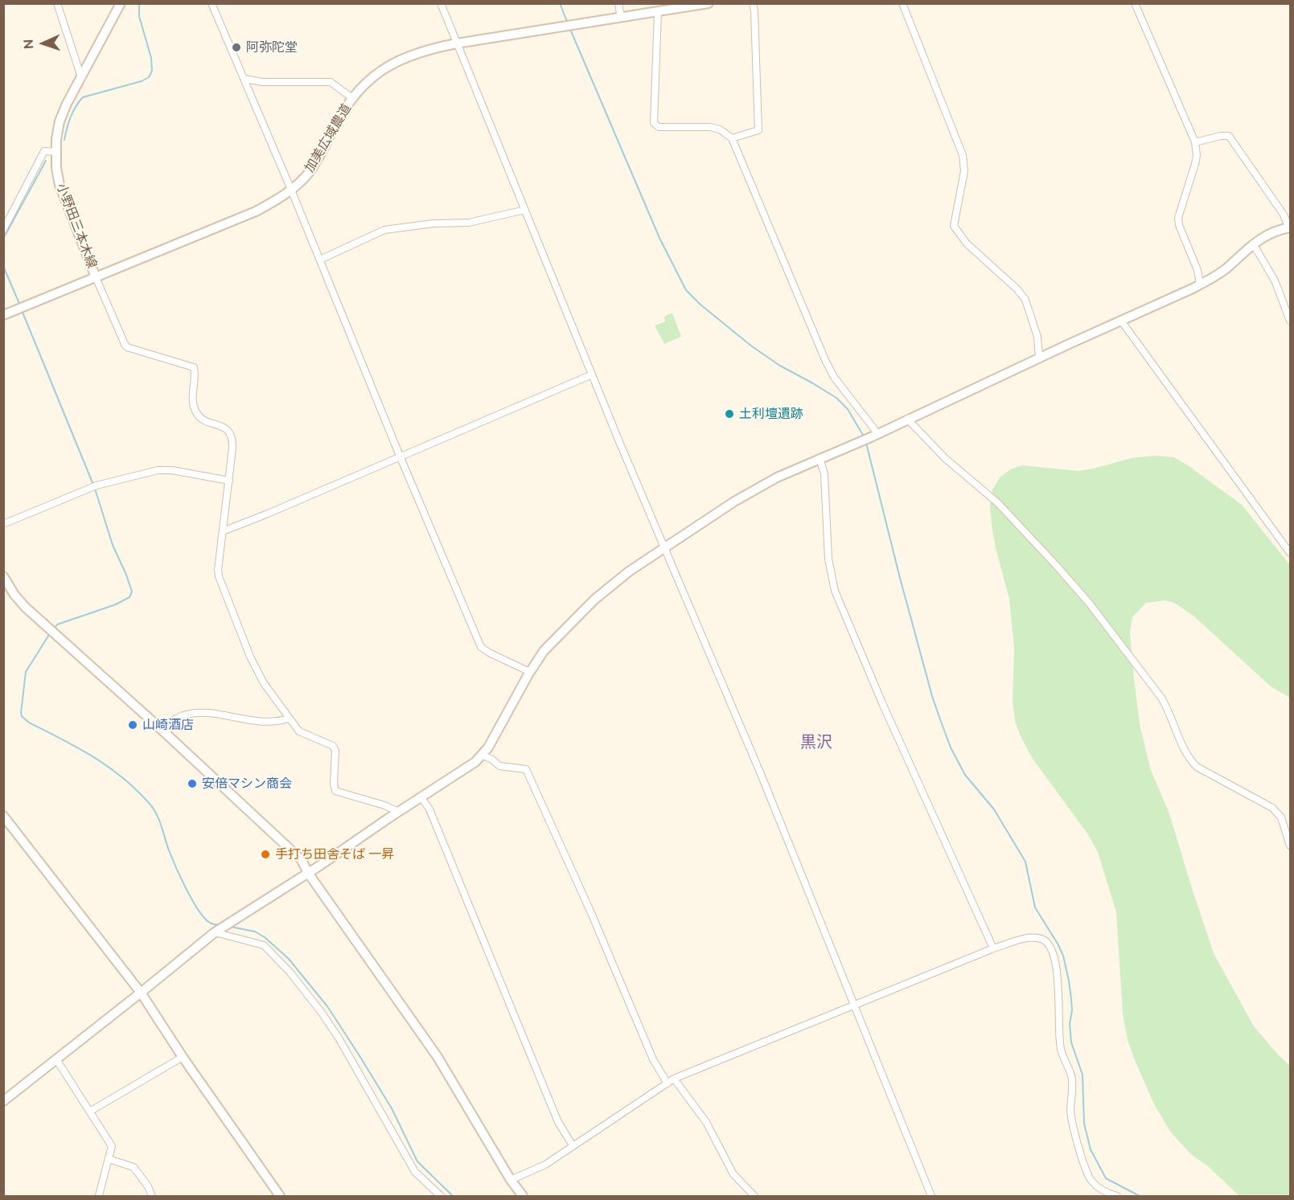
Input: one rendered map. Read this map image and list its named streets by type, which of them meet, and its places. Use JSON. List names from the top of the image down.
{
  "streets": {
    "street": ["加美広域農道", "小野田三本木線"]
  },
  "crossings": [
    ["加美広域農道", "小野田三本木線"]
  ],
  "districts": ["黒沢"],
  "places": [
    "阿弥陀堂",
    "土利壇遺跡",
    "山崎酒店",
    "安倍マシン商会",
    "手打ち田舎そば 一昇"
  ],
  "north": "left"
}
